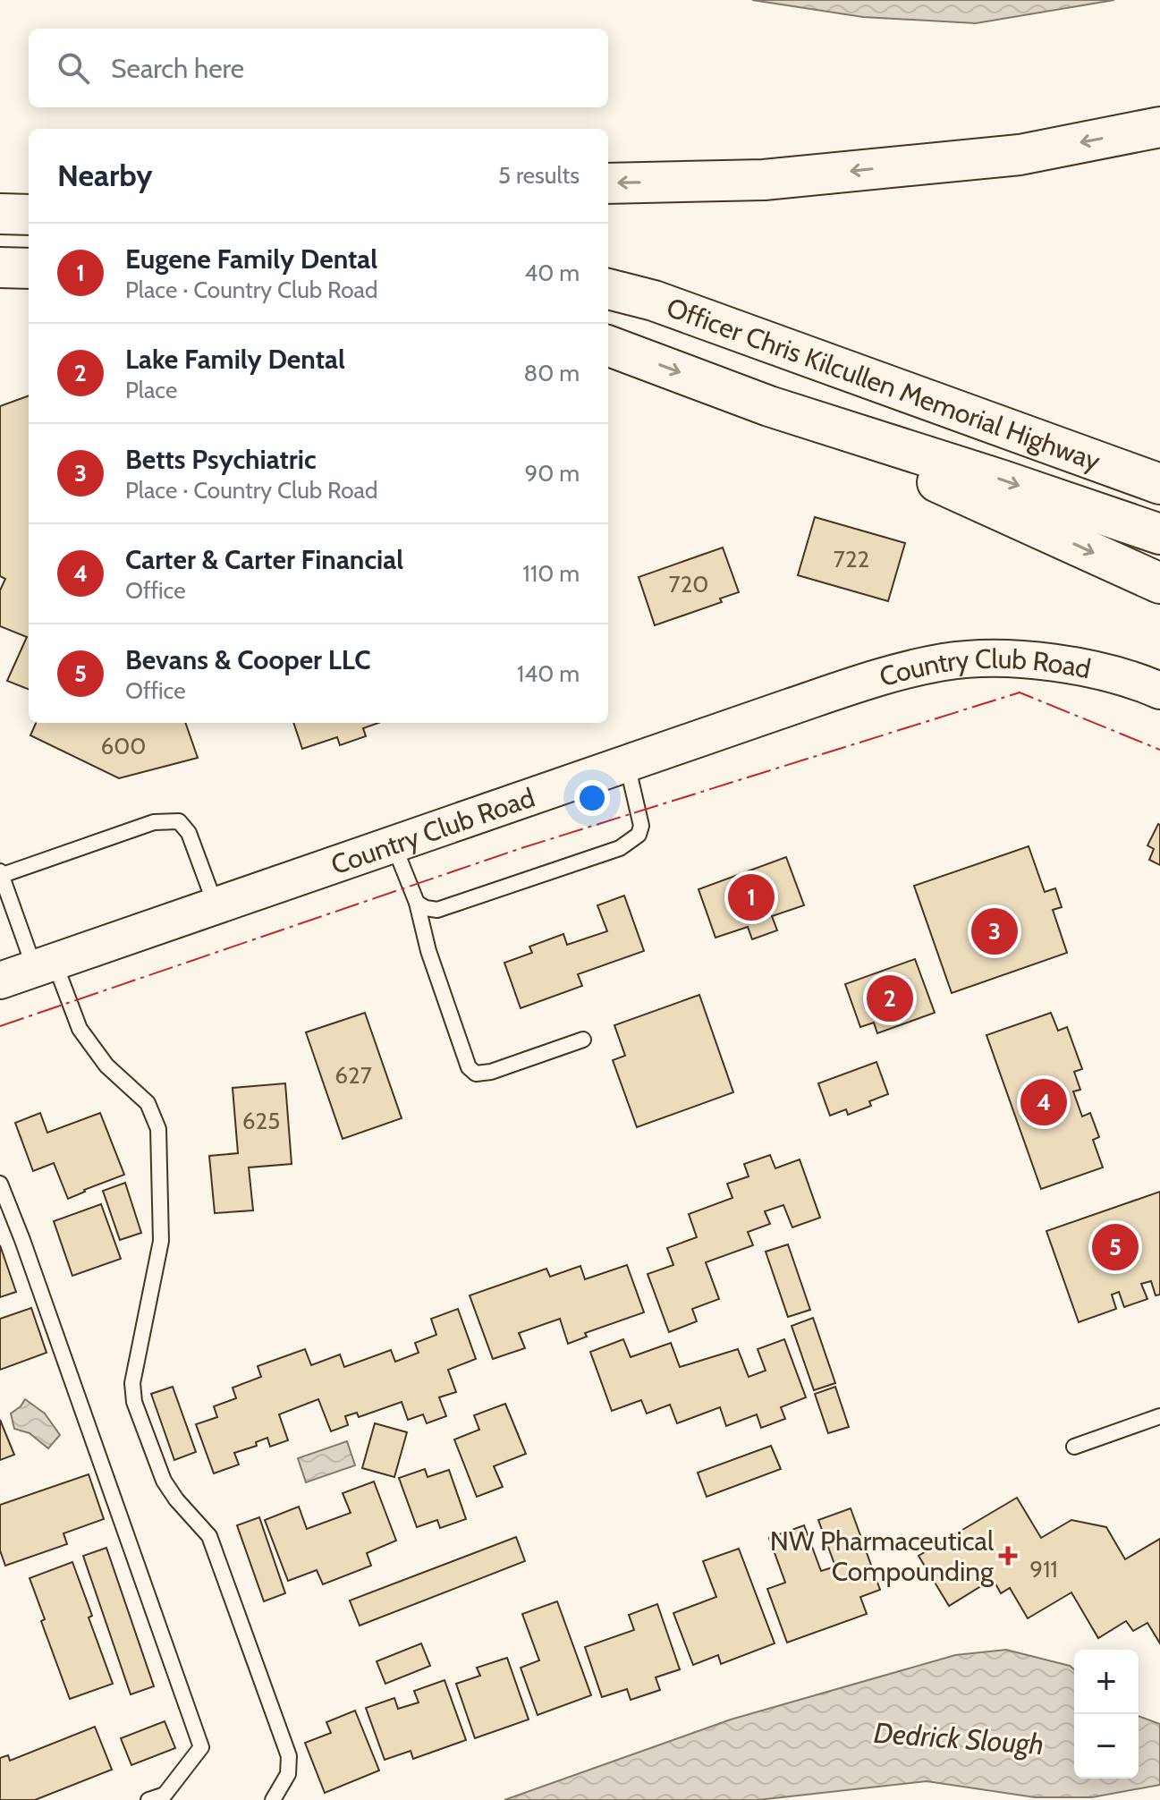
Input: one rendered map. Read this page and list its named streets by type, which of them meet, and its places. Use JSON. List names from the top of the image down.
{
  "streets": {
    "highway": ["Officer Chris Kilcullen Memorial Highway"],
    "street": ["Country Club Road"]
  },
  "water": ["Dedrick Slough"],
  "places": {
    "health": ["NW Pharmaceutical Compounding"]
  },
  "house_numbers": [
    "722",
    "720",
    "600",
    "627",
    "625",
    "911"
  ],
  "page": {
    "search": "Search here",
    "heading": ["Nearby", "5 results"],
    "list": [
      {
        "mark": "1",
        "name": "Eugene Family Dental",
        "note": "Place · Country Club Road",
        "value": "40 m"
      },
      {
        "mark": "2",
        "name": "Lake Family Dental",
        "note": "Place",
        "value": "80 m"
      },
      {
        "mark": "3",
        "name": "Betts Psychiatric",
        "note": "Place · Country Club Road",
        "value": "90 m"
      },
      {
        "mark": "4",
        "name": "Carter & Carter Financial",
        "note": "Office",
        "value": "110 m"
      },
      {
        "mark": "5",
        "name": "Bevans & Cooper LLC",
        "note": "Office",
        "value": "140 m"
      }
    ],
    "pins": [
      "1",
      "3",
      "2",
      "4",
      "5"
    ],
    "map_buttons": ["+", "−"]
  }
}
